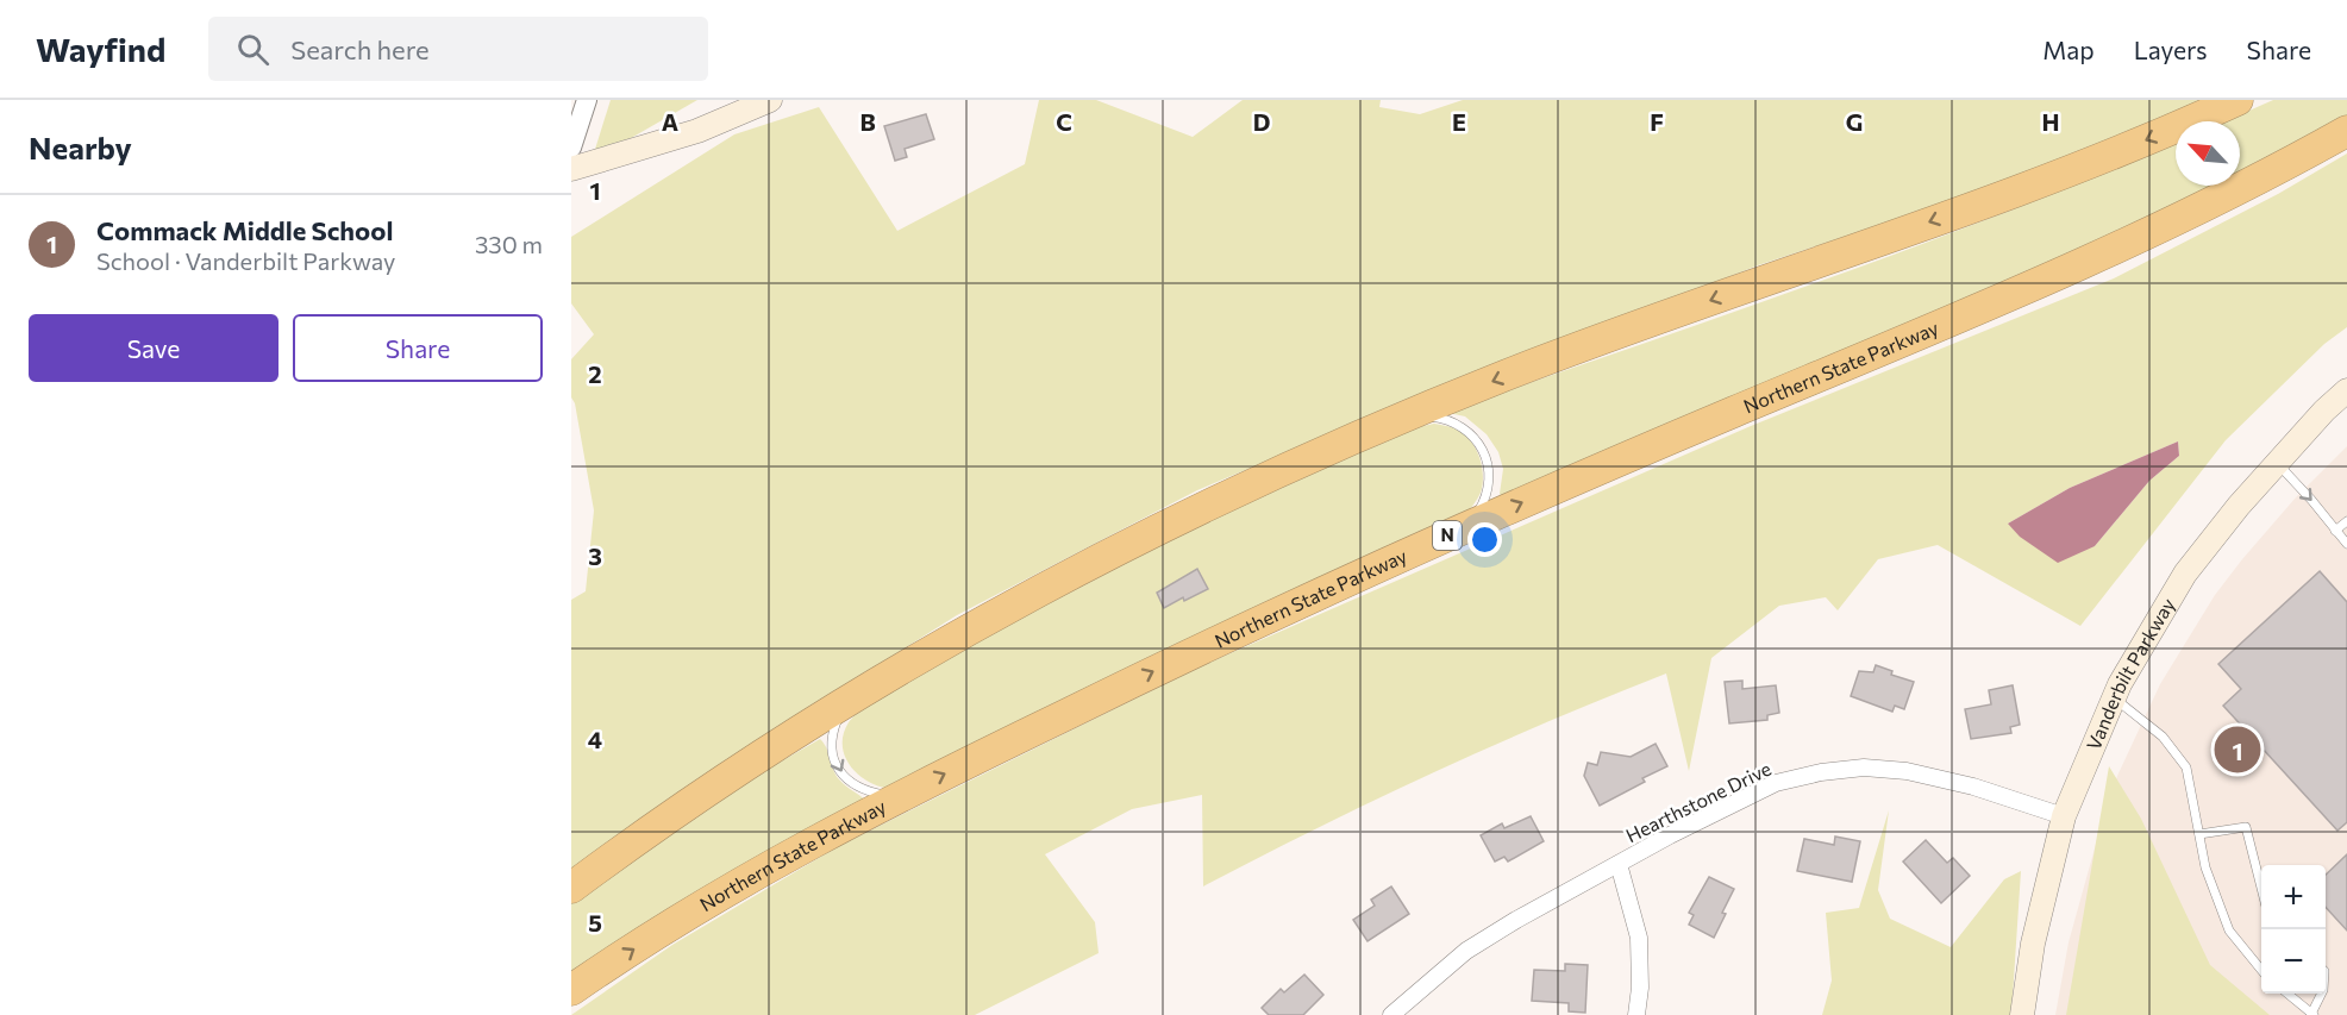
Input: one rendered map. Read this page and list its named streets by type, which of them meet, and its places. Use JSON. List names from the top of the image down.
{
  "streets": {
    "highway": ["Northern State Parkway", "N"],
    "main road": ["Vanderbilt Parkway"],
    "street": ["Hearthstone Drive"]
  },
  "crossings": [
    ["Vanderbilt Parkway", "Hearthstone Drive"]
  ],
  "north": "top left",
  "page": {
    "header": "Wayfind",
    "search": "Search here",
    "nav": ["Map", "Layers", "Share"],
    "heading": "Nearby",
    "list": [
      {
        "mark": "1",
        "name": "Commack Middle School",
        "note": "School · Vanderbilt Parkway",
        "value": "330 m"
      }
    ],
    "buttons": ["Save", "Share"],
    "pins": "1",
    "map_buttons": ["+", "−"]
  },
  "grid": {
    "columns": [
      "A",
      "B",
      "C",
      "D",
      "E",
      "F",
      "G",
      "H"
    ],
    "rows": [
      "1",
      "2",
      "3",
      "4",
      "5"
    ]
  }
}
